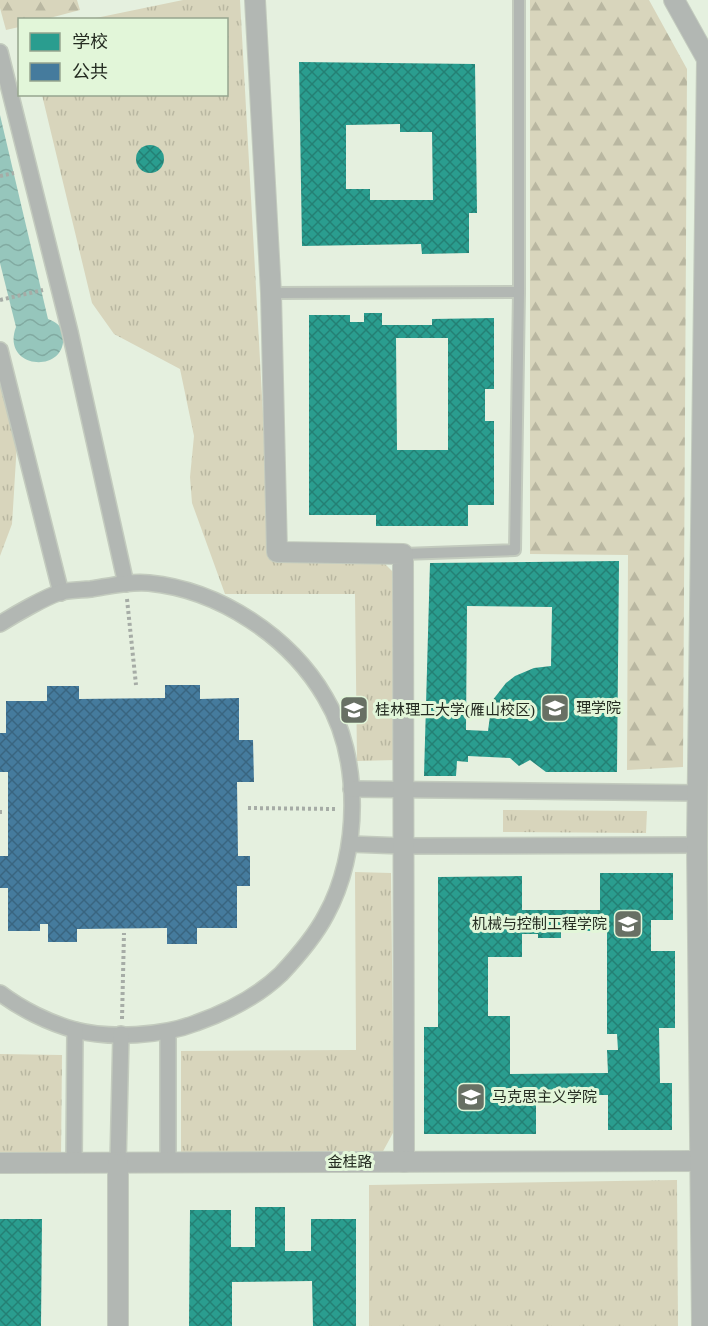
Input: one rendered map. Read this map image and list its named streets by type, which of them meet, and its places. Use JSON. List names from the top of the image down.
{
  "streets": {
    "street": ["金桂路"]
  },
  "places": {
    "school or university": [
      "理学院",
      "桂林理工大学(雁山校区)",
      "机械与控制工程学院",
      "马克思主义学院"
    ]
  },
  "legend": ["学校", "公共"]
}
